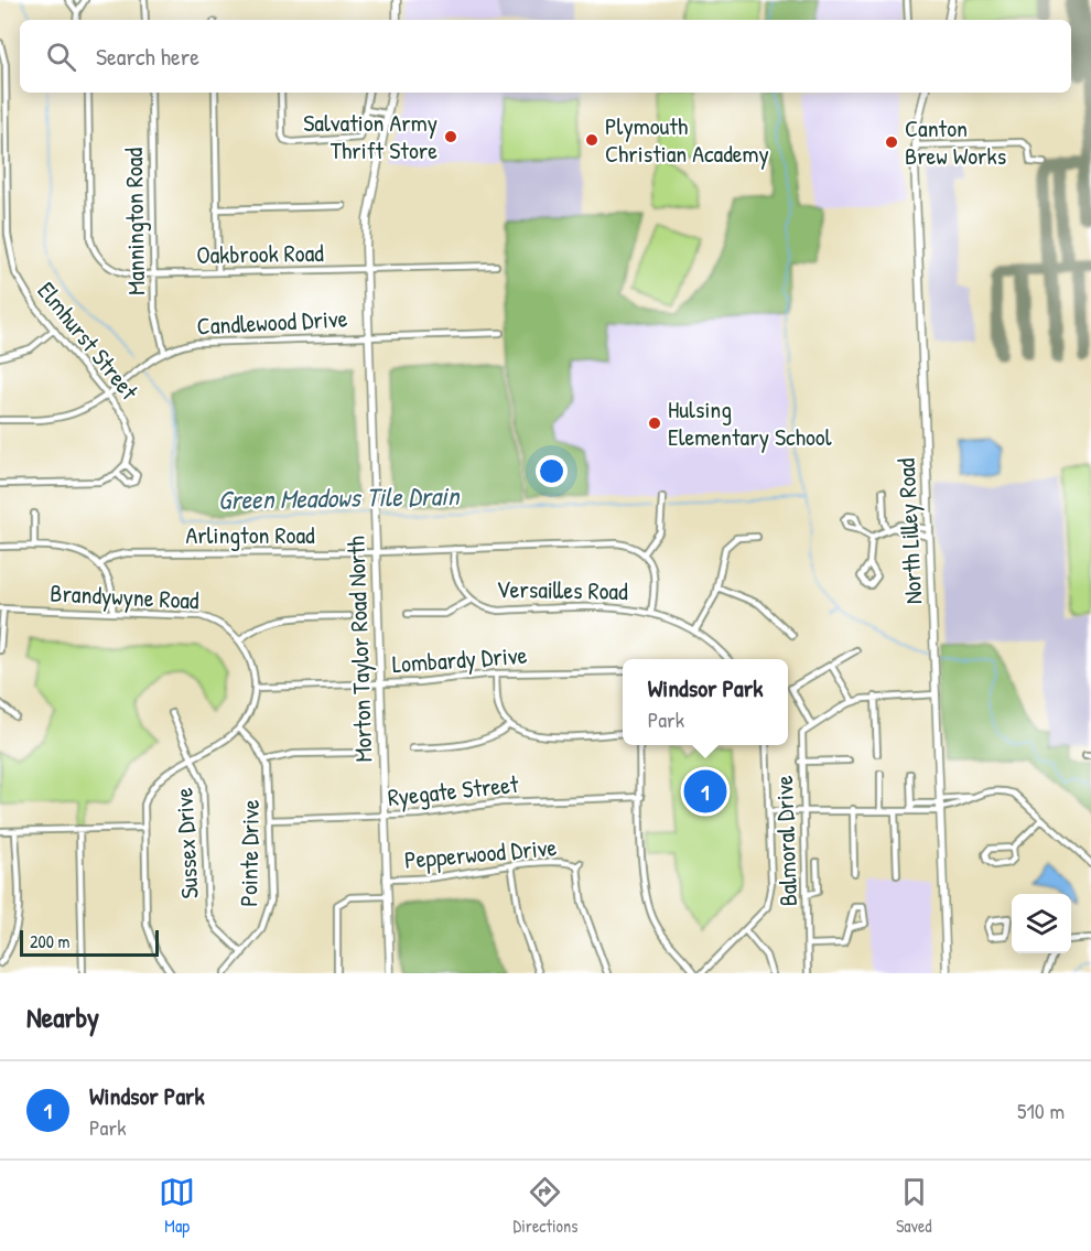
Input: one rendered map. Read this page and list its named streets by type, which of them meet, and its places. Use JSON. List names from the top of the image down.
{
  "streets": {
    "street": [
      "Mannington Road",
      "Oakbrook Road",
      "Candlewood Drive",
      "Elmhurst Street",
      "North Lilley Road",
      "Arlington Road",
      "Versailles Road",
      "Brandywyne Road",
      "Morton Taylor Road North",
      "Lombardy Drive",
      "Ryegate Street",
      "Balmoral Drive",
      "Sussex Drive",
      "Pointe Drive",
      "Pepperwood Drive"
    ]
  },
  "crossings": [
    ["Mannington Road", "Oakbrook Road"],
    ["Mannington Road", "Candlewood Drive"],
    ["Oakbrook Road", "Morton Taylor Road North"],
    ["Candlewood Drive", "Elmhurst Street"],
    ["Candlewood Drive", "Morton Taylor Road North"],
    ["Arlington Road", "Versailles Road"],
    ["Arlington Road", "Morton Taylor Road North"],
    ["Morton Taylor Road North", "Lombardy Drive"],
    ["Morton Taylor Road North", "Ryegate Street"],
    ["Morton Taylor Road North", "Pepperwood Drive"],
    ["Ryegate Street", "Pointe Drive"],
    ["Sussex Drive", "Pointe Drive"]
  ],
  "water": ["Green Meadows Tile Drain"],
  "places": [
    "Salvation Army Thrift Store",
    "Plymouth Christian Academy",
    "Canton Brew Works",
    "Hulsing Elementary School"
  ],
  "scale_bar": "200 m",
  "page": {
    "search": "Search here",
    "popup": ["Windsor Park", "Park"],
    "pins": "1",
    "scale": "200 m",
    "heading": "Nearby",
    "list": [
      {
        "mark": "1",
        "name": "Windsor Park",
        "note": "Park",
        "value": "510 m"
      }
    ],
    "nav": ["Map", "Directions", "Saved"]
  }
}
